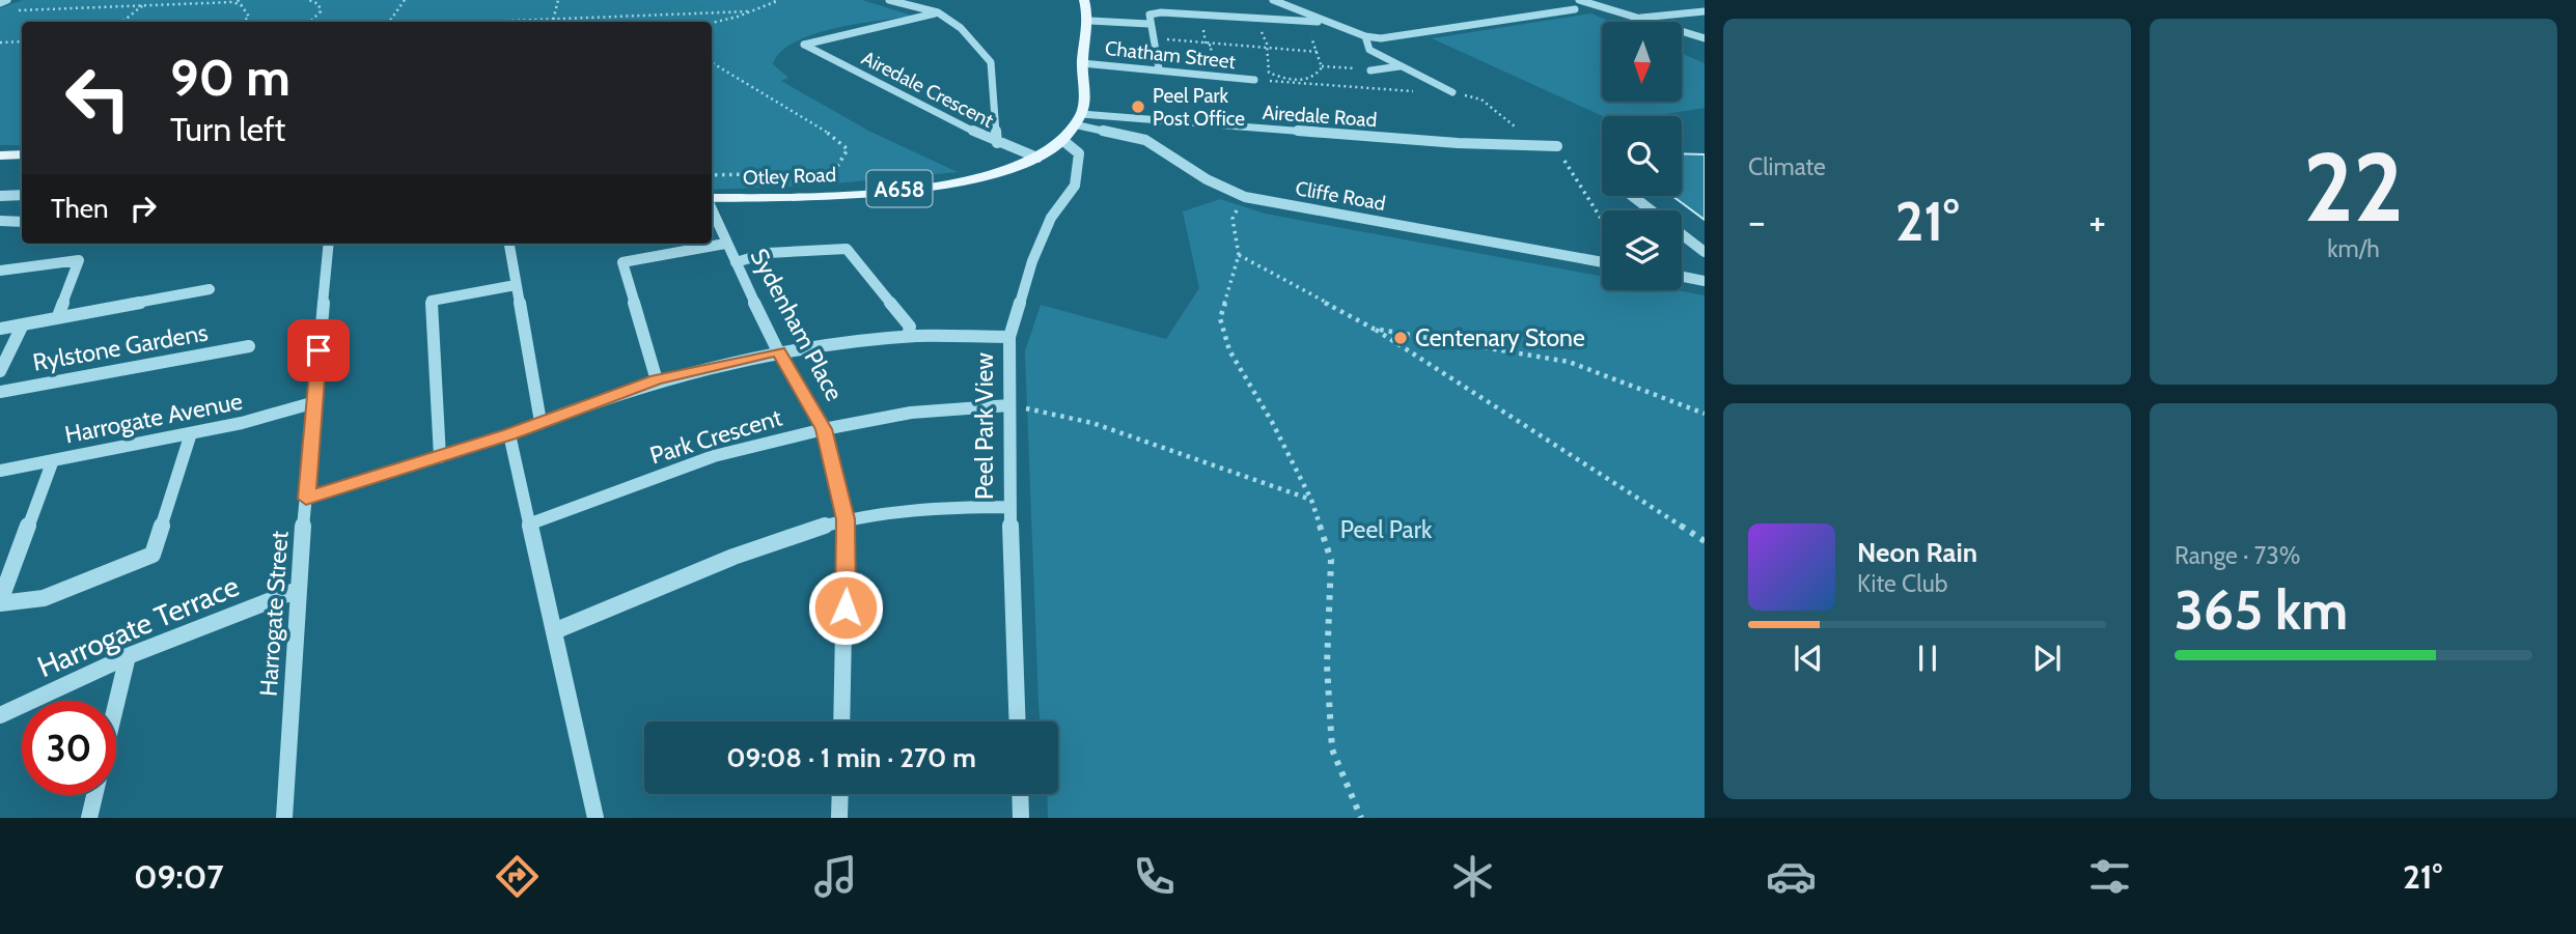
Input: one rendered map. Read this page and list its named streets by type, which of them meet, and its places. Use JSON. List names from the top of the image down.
{
  "streets": {
    "main road": ["Otley Road", "A658"],
    "street": [
      "Chatham Street",
      "Airedale Crescent",
      "Airedale Road",
      "Cliffe Road",
      "Sydenham Place",
      "Rylstone Gardens",
      "Harrogate Avenue",
      "Peel Park View",
      "Park Crescent",
      "Harrogate Street",
      "Harrogate Terrace"
    ]
  },
  "crossings": [
    ["Airedale Crescent", "Otley Road"],
    ["Airedale Road", "Otley Road"],
    ["Airedale Road", "Cliffe Road"],
    ["Otley Road", "Cliffe Road"],
    ["Otley Road", "Peel Park View"],
    ["Sydenham Place", "Park Crescent"],
    ["Harrogate Avenue", "Harrogate Street"],
    ["Peel Park View", "Park Crescent"],
    ["Harrogate Street", "Harrogate Terrace"]
  ],
  "parks": ["Peel Park"],
  "places": ["Peel Park Post Office", "Centenary Stone"],
  "north": "bottom",
  "page": {
    "tile": [
      "Climate",
      ["22", "km/h"],
      ["Range · 73%", "365 km"]
    ],
    "turn": ["90 m", "Turn left"],
    "then": "Then",
    "heat": ["−", "21°", "+"],
    "song": ["Neon Rain", "Kite Club"],
    "limit": "30",
    "trip": "09:08 · 1 min · 270 m",
    "tabs": ["09:07", "21°"]
  }
}
